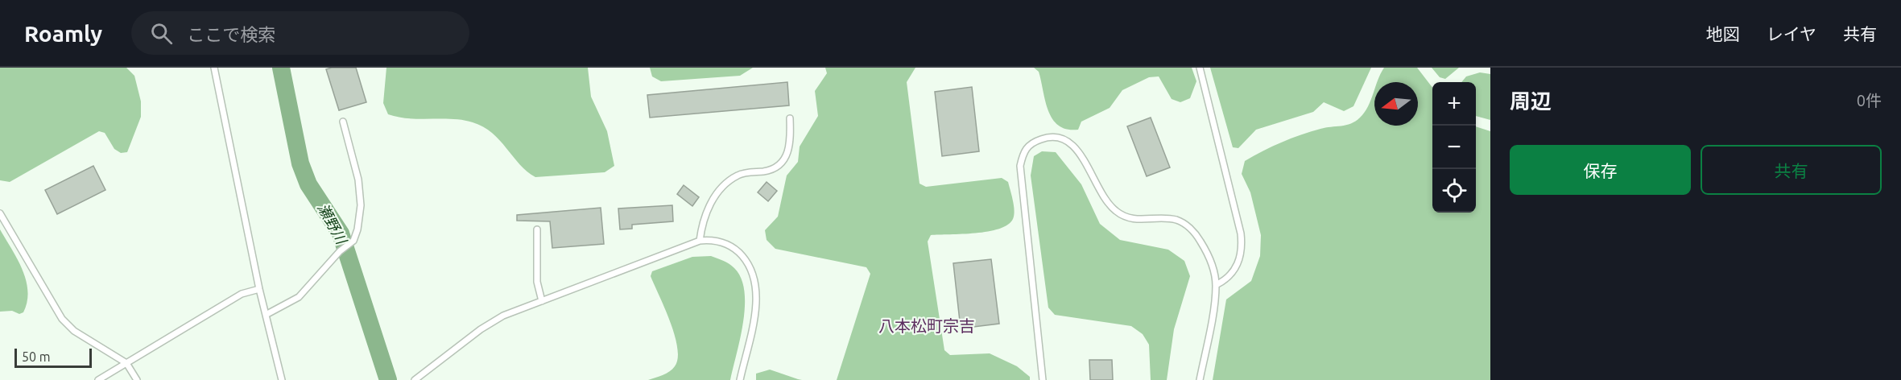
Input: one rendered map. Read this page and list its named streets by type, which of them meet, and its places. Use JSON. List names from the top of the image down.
{
  "districts": ["八本松町宗吉"],
  "water": ["瀬野川"],
  "scale_bar": "50 m",
  "north": "left",
  "page": {
    "header": "Roamly",
    "search": "ここで検索",
    "nav": ["地図", "レイヤ", "共有"],
    "heading": ["周辺", "0件"],
    "map_buttons": ["+", "−"],
    "buttons": ["保存", "共有"],
    "scale": "50 m"
  }
}
